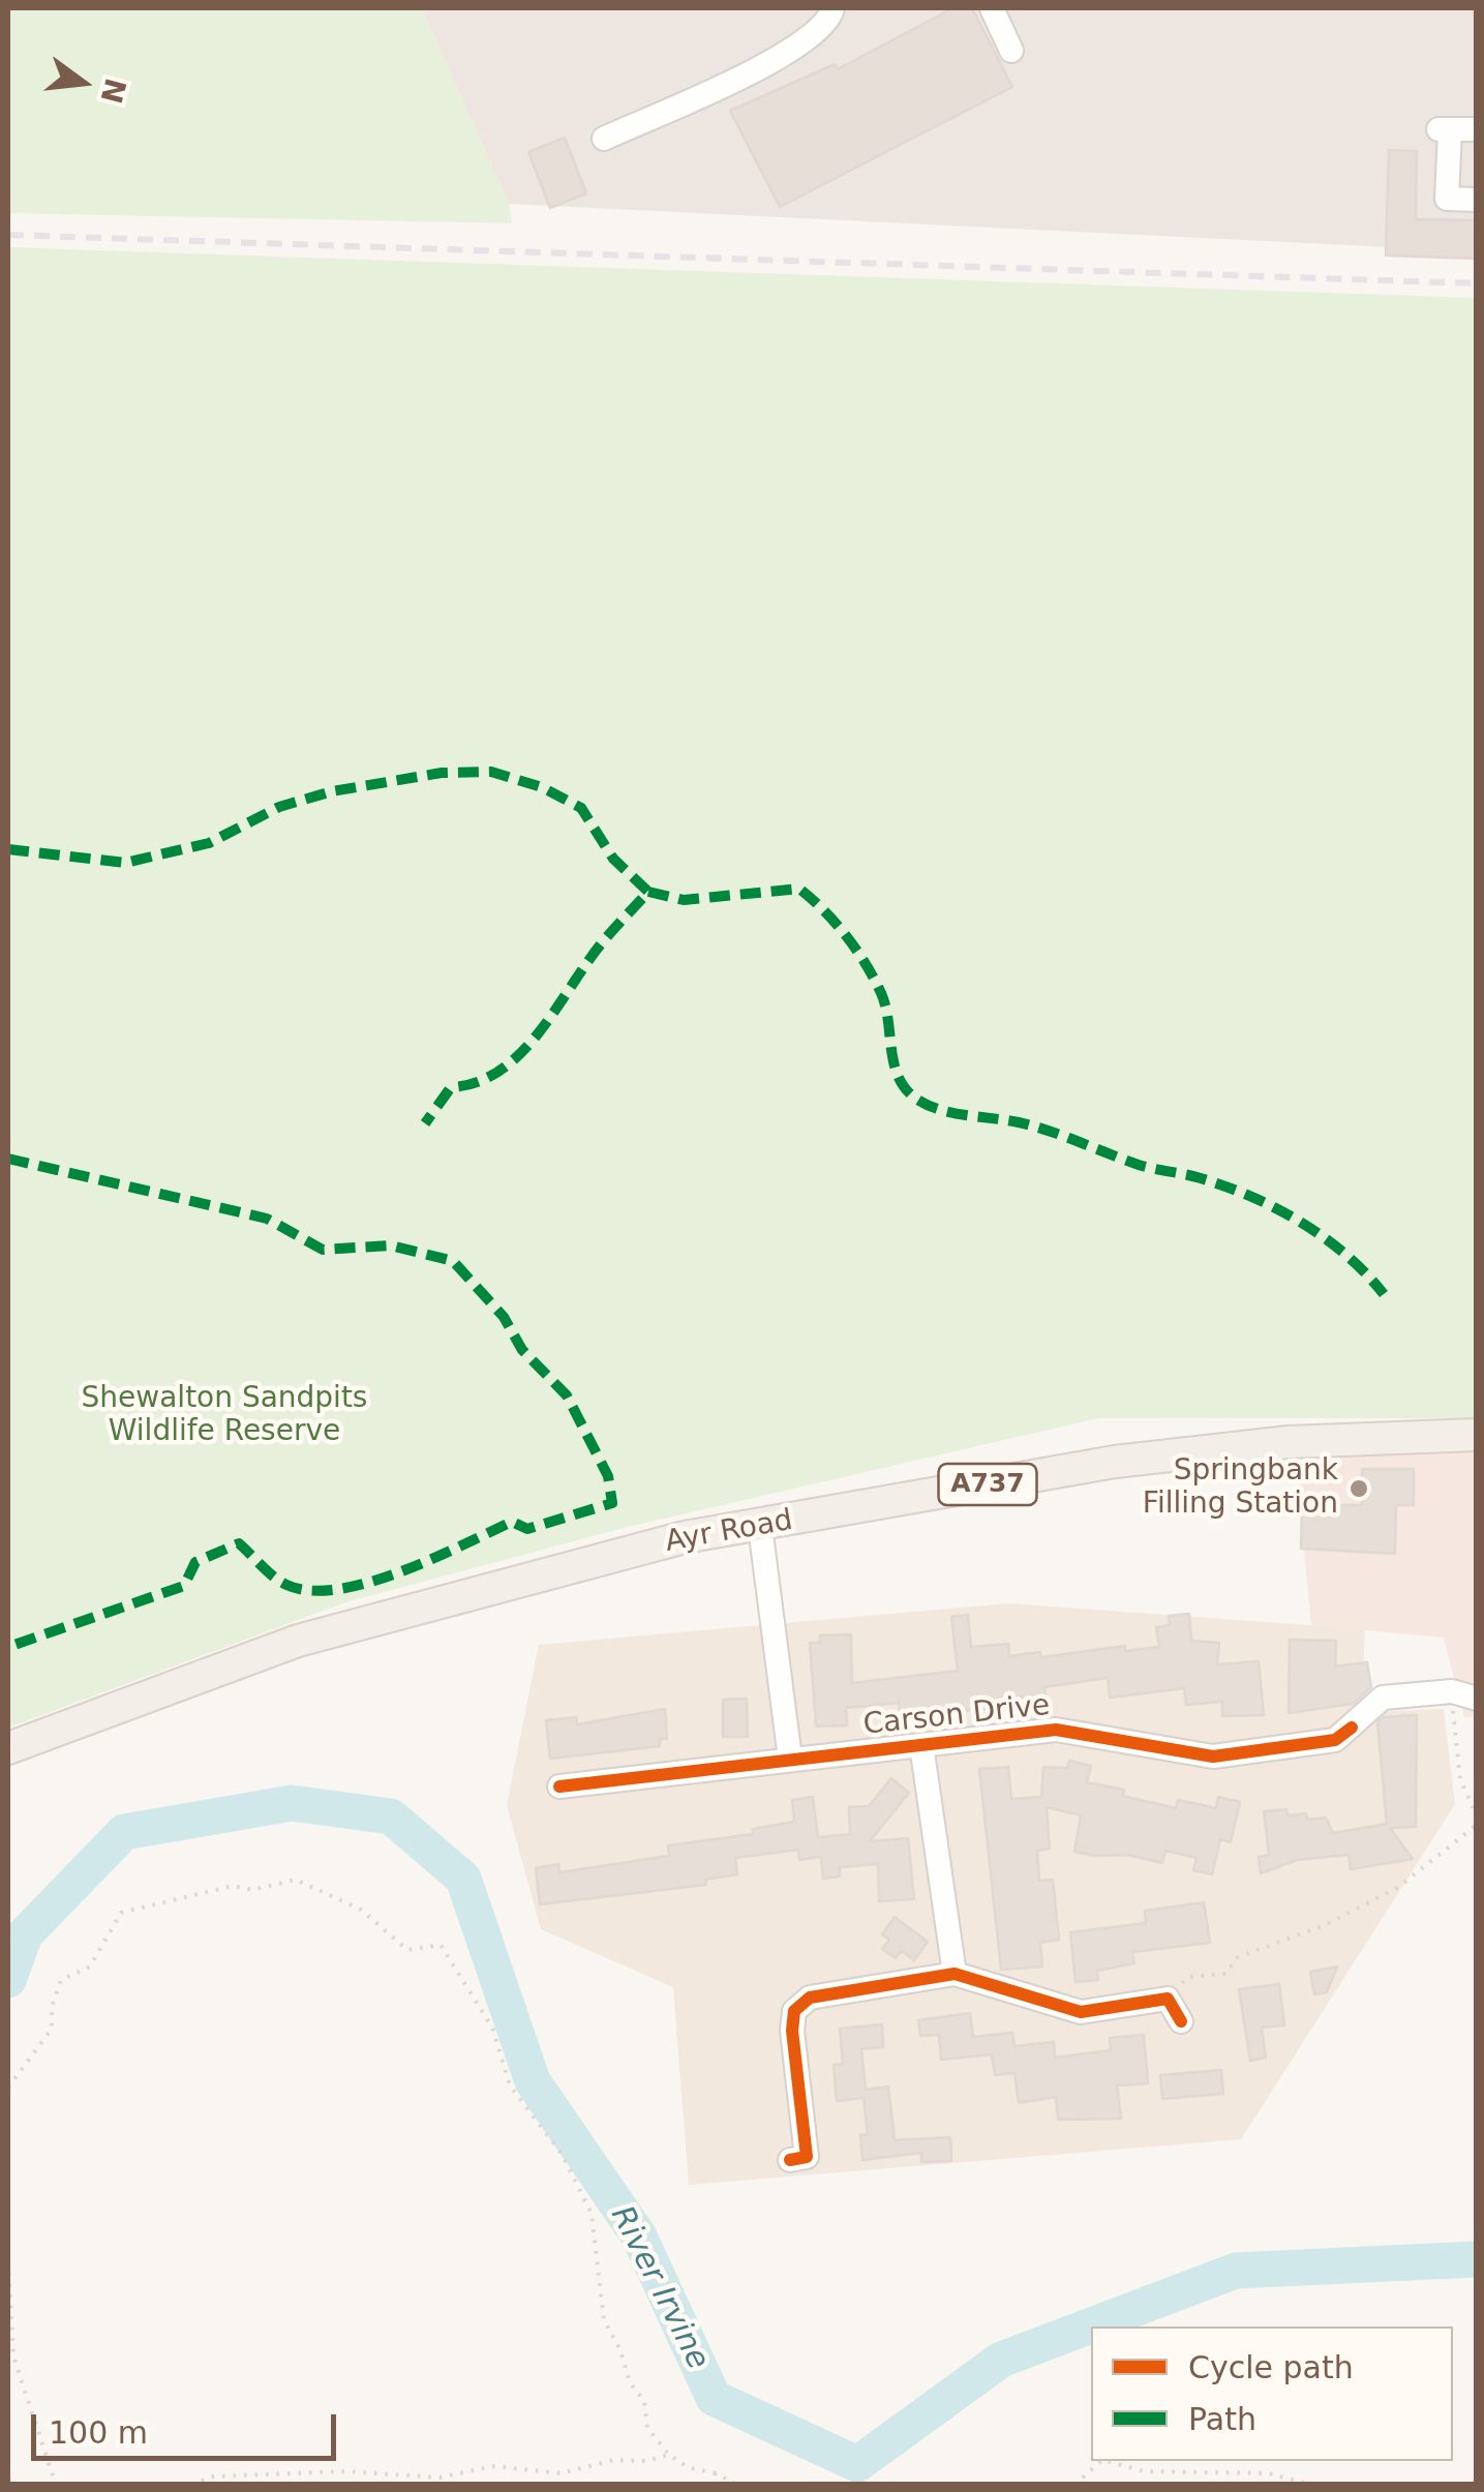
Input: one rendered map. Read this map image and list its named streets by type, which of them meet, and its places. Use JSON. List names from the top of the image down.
{
  "streets": {
    "main road": ["A737", "Ayr Road"],
    "street": ["Carson Drive"]
  },
  "water": ["River Irvine"],
  "parks": ["Shewalton Sandpits Wildlife Reserve"],
  "places": ["Springbank Filling Station"],
  "legend": ["Cycle path", "Path"],
  "scale_bar": "100 m",
  "north": "right"
}
